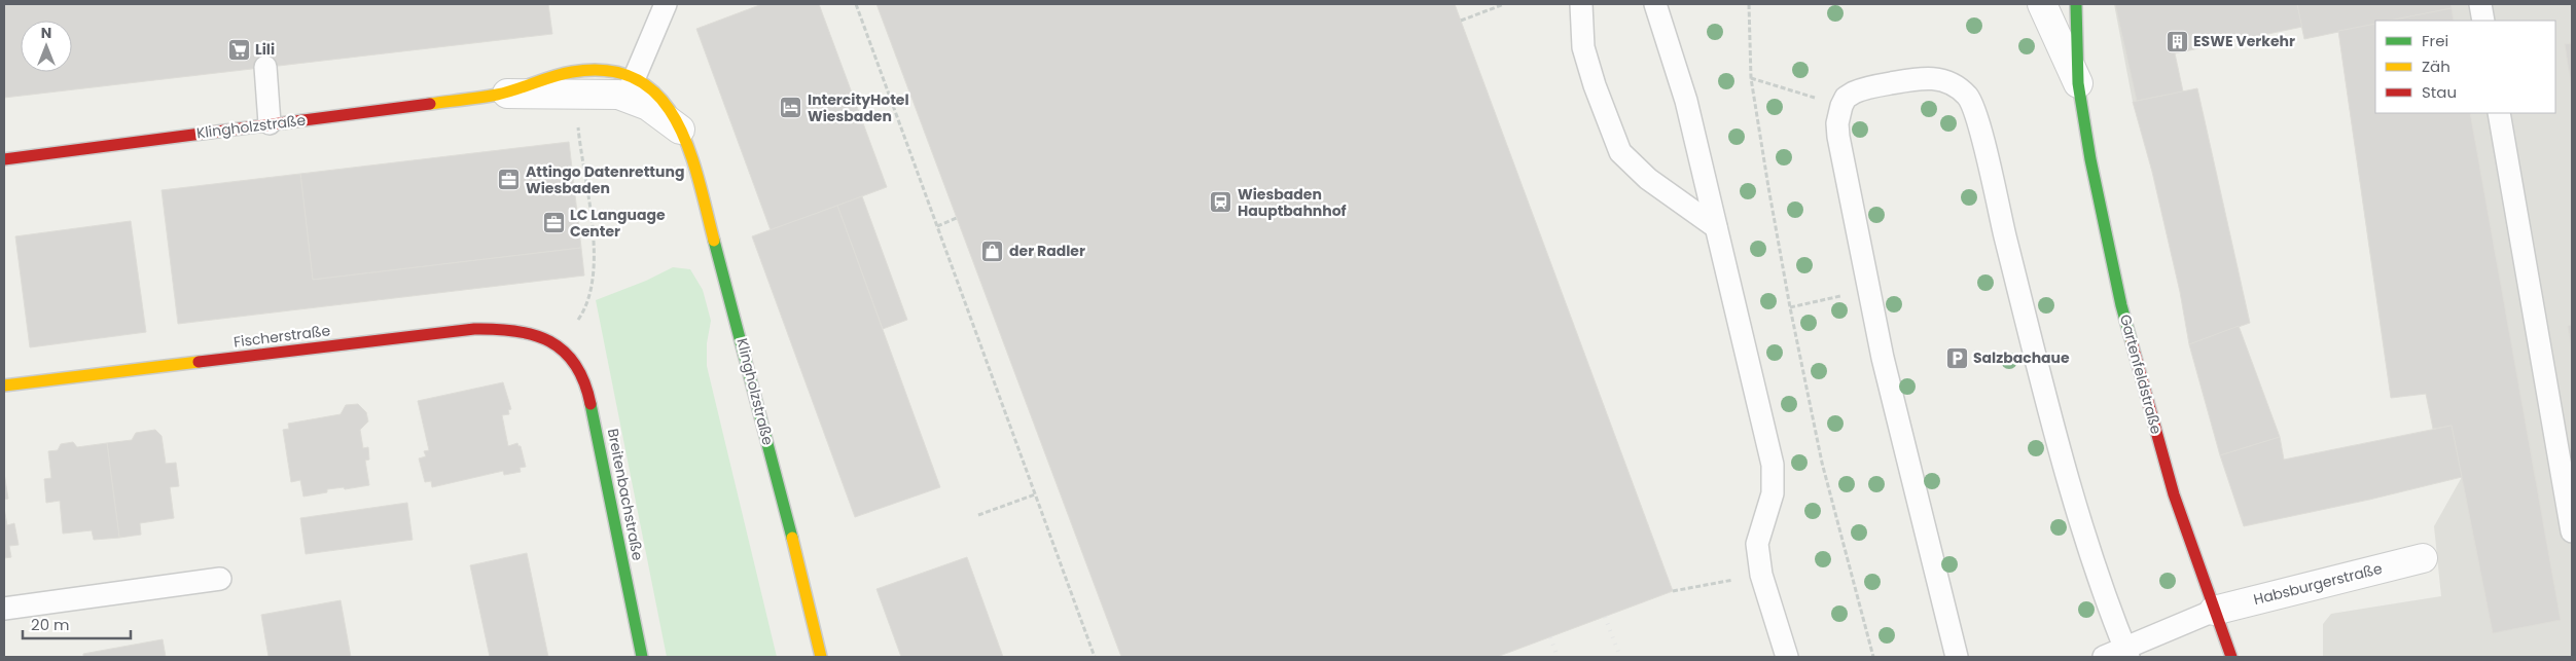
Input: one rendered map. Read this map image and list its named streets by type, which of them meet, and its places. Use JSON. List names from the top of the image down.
{
  "streets": {
    "street": [
      "Klingholzstraße",
      "Fischerstraße",
      "Gartenfeldstraße",
      "Breitenbachstraße",
      "Habsburgerstraße"
    ]
  },
  "crossings": [
    ["Fischerstraße", "Breitenbachstraße"],
    ["Gartenfeldstraße", "Habsburgerstraße"]
  ],
  "places": {
    "building": ["ESWE Verkehr"],
    "supermarket": ["Lili"],
    "hotel": ["IntercityHotel Wiesbaden"],
    "office": ["Attingo Datenrettung Wiesbaden", "LC Language Center"],
    "station": ["Wiesbaden Hauptbahnhof"],
    "shop": ["der Radler"],
    "parking": ["Salzbachaue"]
  },
  "legend": ["Frei", "Zäh", "Stau"],
  "scale_bar": "20 m",
  "north": "top"
}
